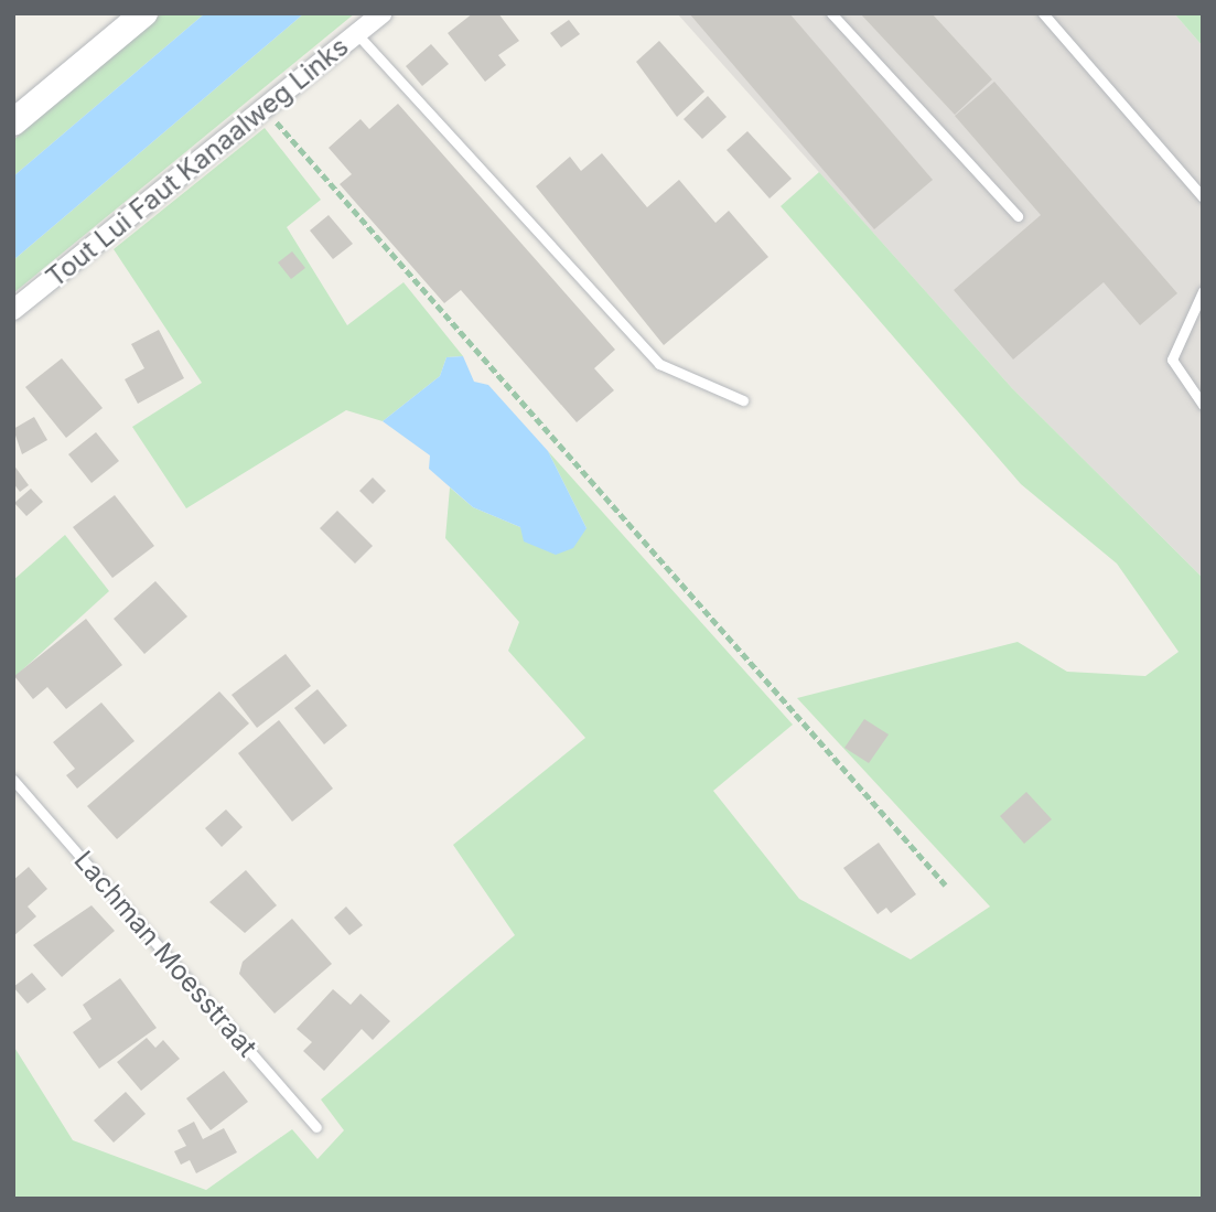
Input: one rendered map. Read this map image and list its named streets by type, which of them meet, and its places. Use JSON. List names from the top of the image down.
{
  "streets": {
    "street": ["Tout Lui Faut Kanaalweg Links"],
    "lane": ["Lachman Moesstraat"]
  }
}
